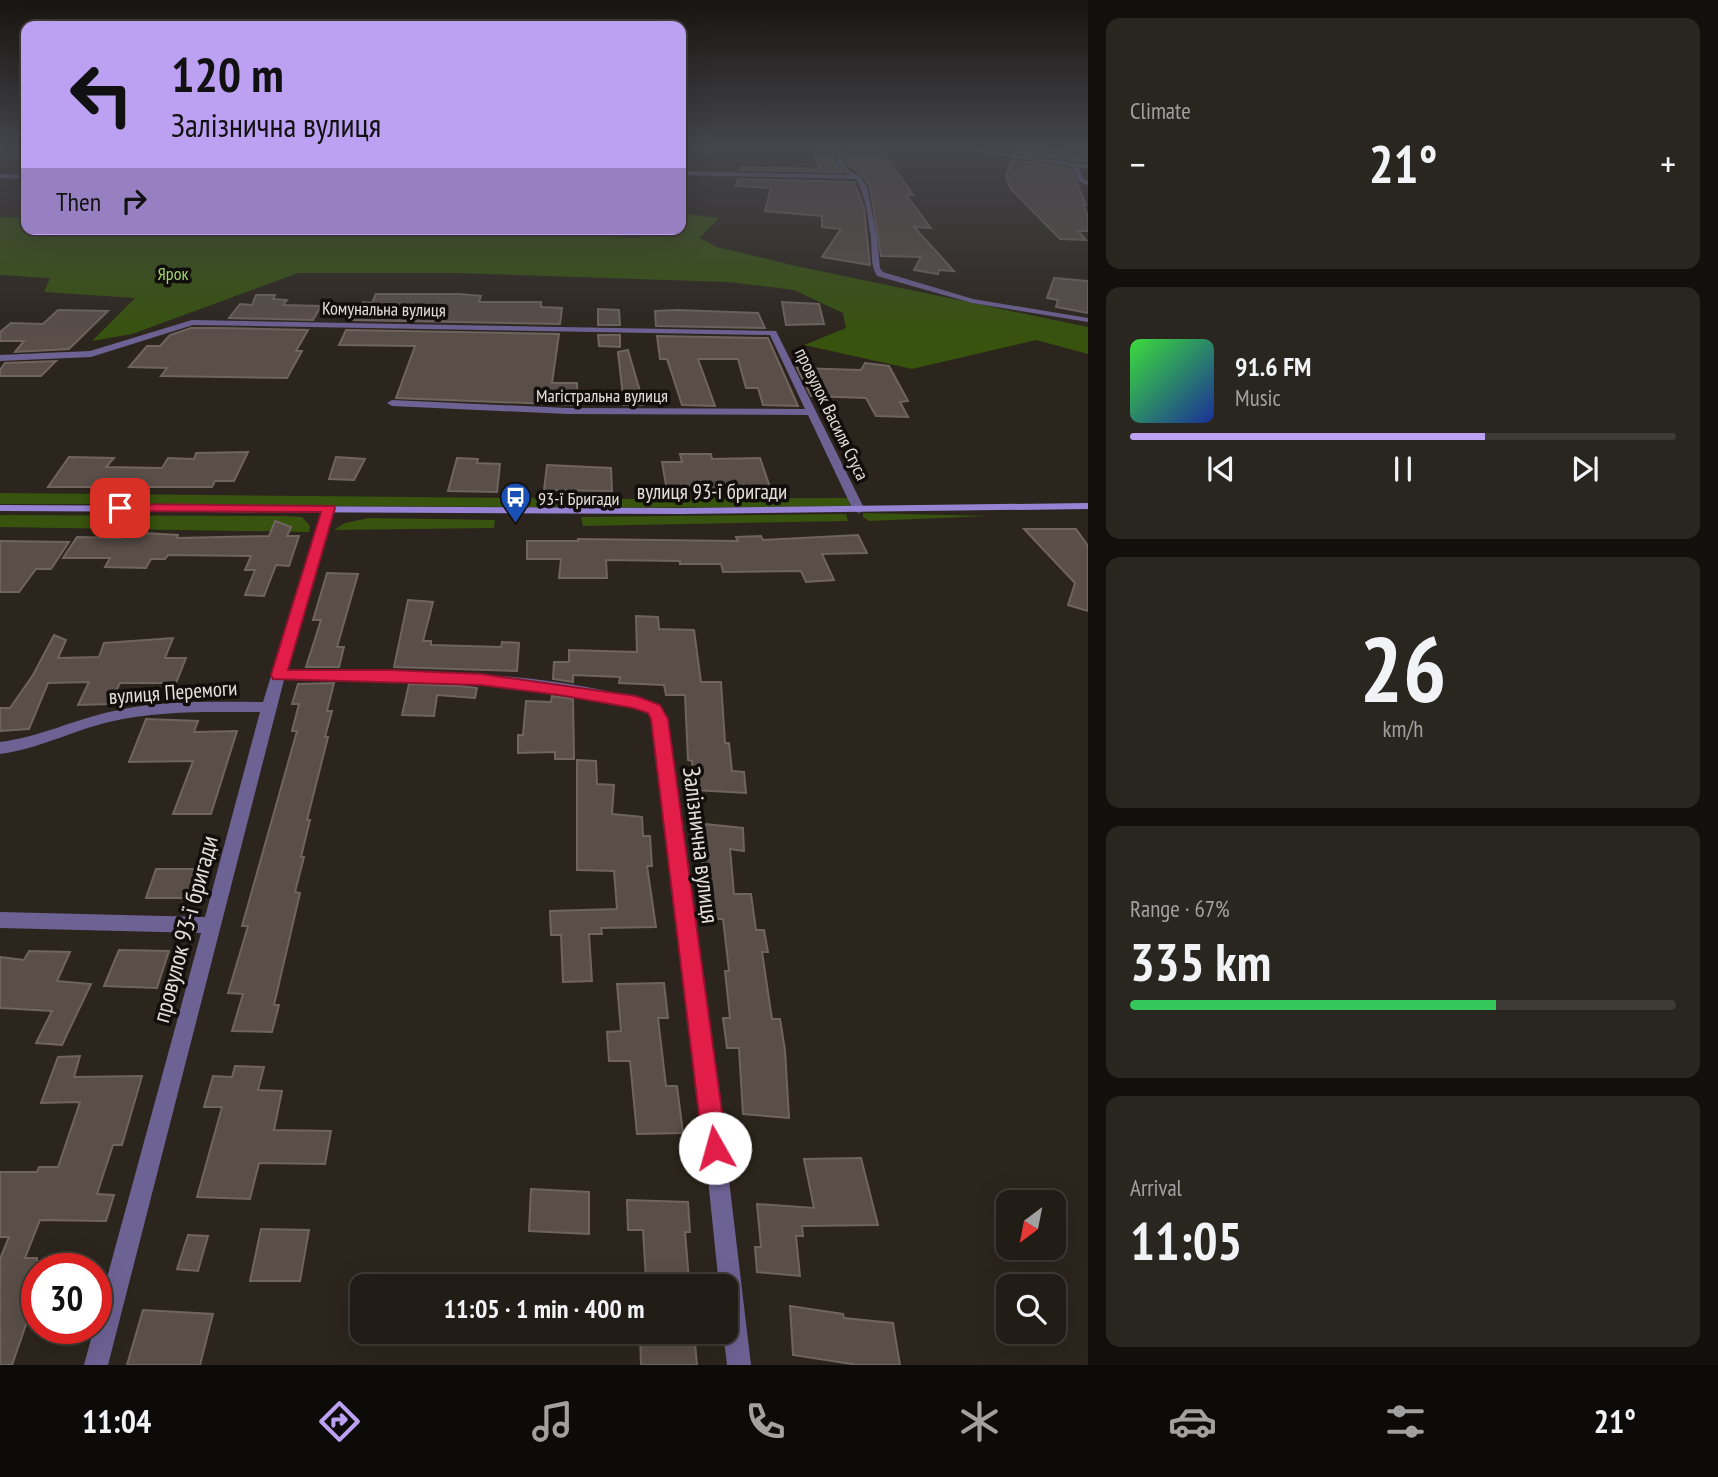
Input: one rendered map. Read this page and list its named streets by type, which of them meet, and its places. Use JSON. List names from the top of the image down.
{
  "streets": {
    "main road": ["вулиця 93-ї бригади"],
    "street": [
      "Комунальна вулиця",
      "Магістральна вулиця",
      "провулок Василя Стуса",
      "вулиця Перемоги",
      "Залізнична вулиця",
      "провулок 93-ї бригади"
    ]
  },
  "crossings": [
    ["Комунальна вулиця", "провулок Василя Стуса"],
    ["Магістральна вулиця", "провулок Василя Стуса"],
    ["провулок Василя Стуса", "вулиця 93-ї бригади"],
    ["вулиця 93-ї бригади", "провулок 93-ї бригади"],
    ["вулиця Перемоги", "провулок 93-ї бригади"],
    ["Залізнична вулиця", "провулок 93-ї бригади"]
  ],
  "parks": ["Ярок"],
  "places": {
    "bus stop": ["93-ї Бригади"]
  },
  "north": "bottom left",
  "page": {
    "tile": [
      "Climate",
      ["26", "km/h"],
      ["Range · 67%", "335 km"],
      ["Arrival", "11:05"]
    ],
    "turn": ["120 m", "Залізнична вулиця"],
    "heat": ["−", "21°", "+"],
    "then": "Then",
    "song": ["91.6 FM", "Music"],
    "limit": "30",
    "trip": "11:05 · 1 min · 400 m",
    "tabs": ["11:04", "21°"]
  }
}
